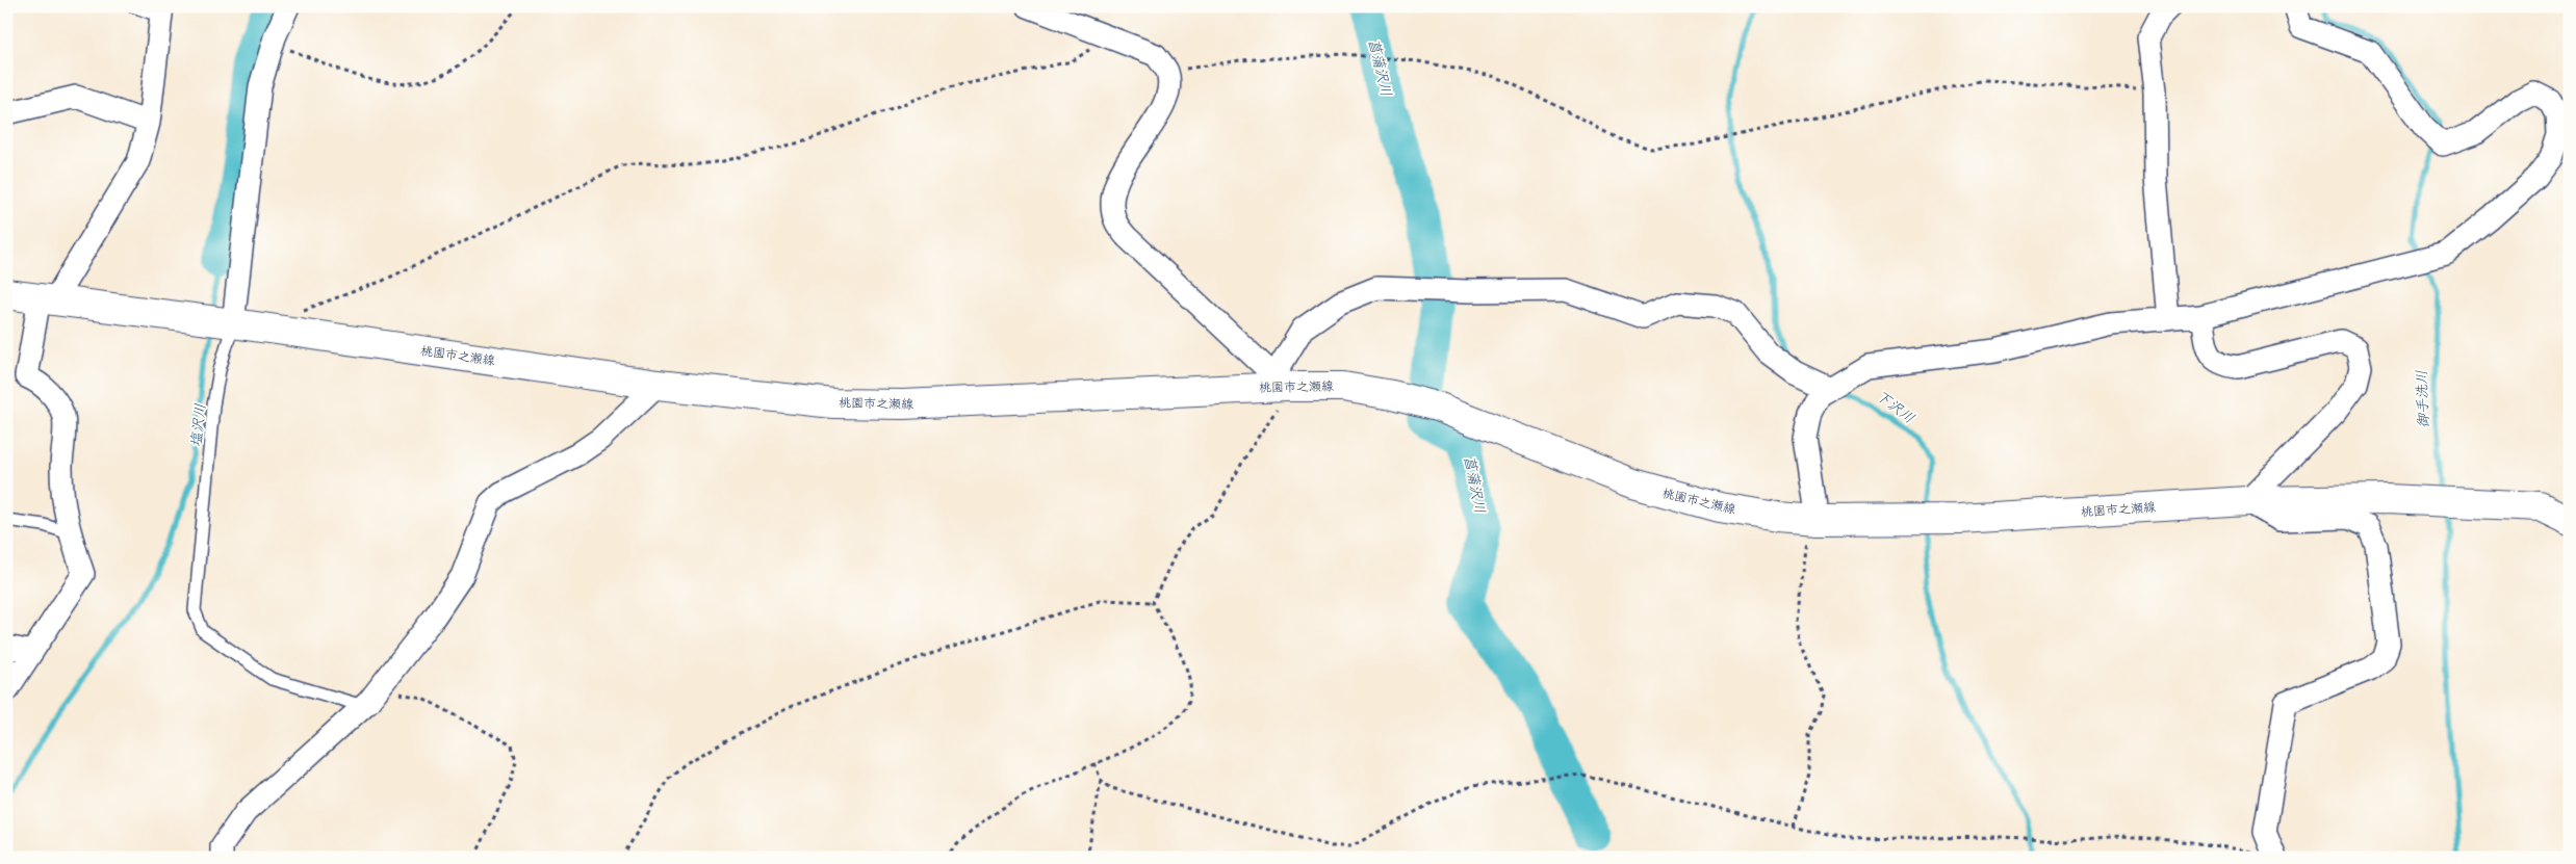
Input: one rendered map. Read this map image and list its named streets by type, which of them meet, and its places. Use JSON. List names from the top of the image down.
{
  "streets": {
    "main road": ["桃園市之瀬線"]
  },
  "water": [
    "菖蒲沢川",
    "御手洗川",
    "下沢川",
    "塩沢川"
  ]
}
